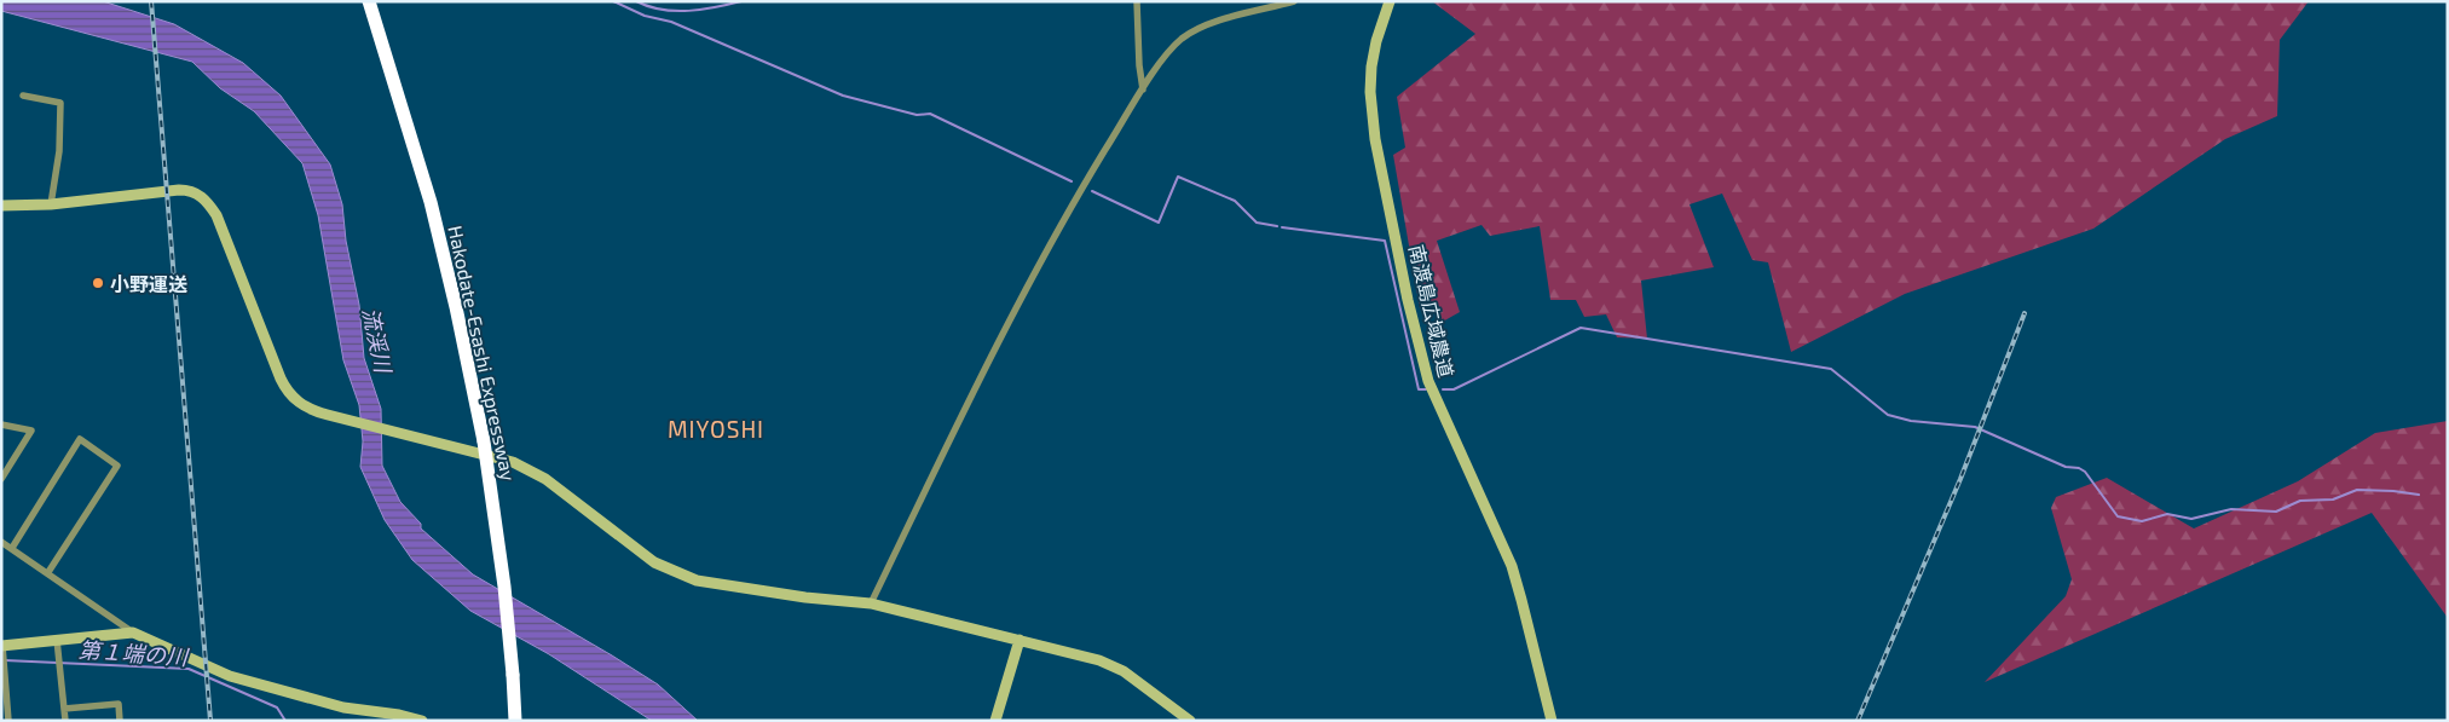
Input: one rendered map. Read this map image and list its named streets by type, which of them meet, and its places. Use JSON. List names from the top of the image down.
{
  "streets": {
    "highway": ["Hakodate-Esashi Expressway"],
    "street": ["南渡島広域農道"]
  },
  "districts": ["MIYOSHI"],
  "water": ["流渓川", "第１端の川"],
  "places": ["小野運送"]
}
